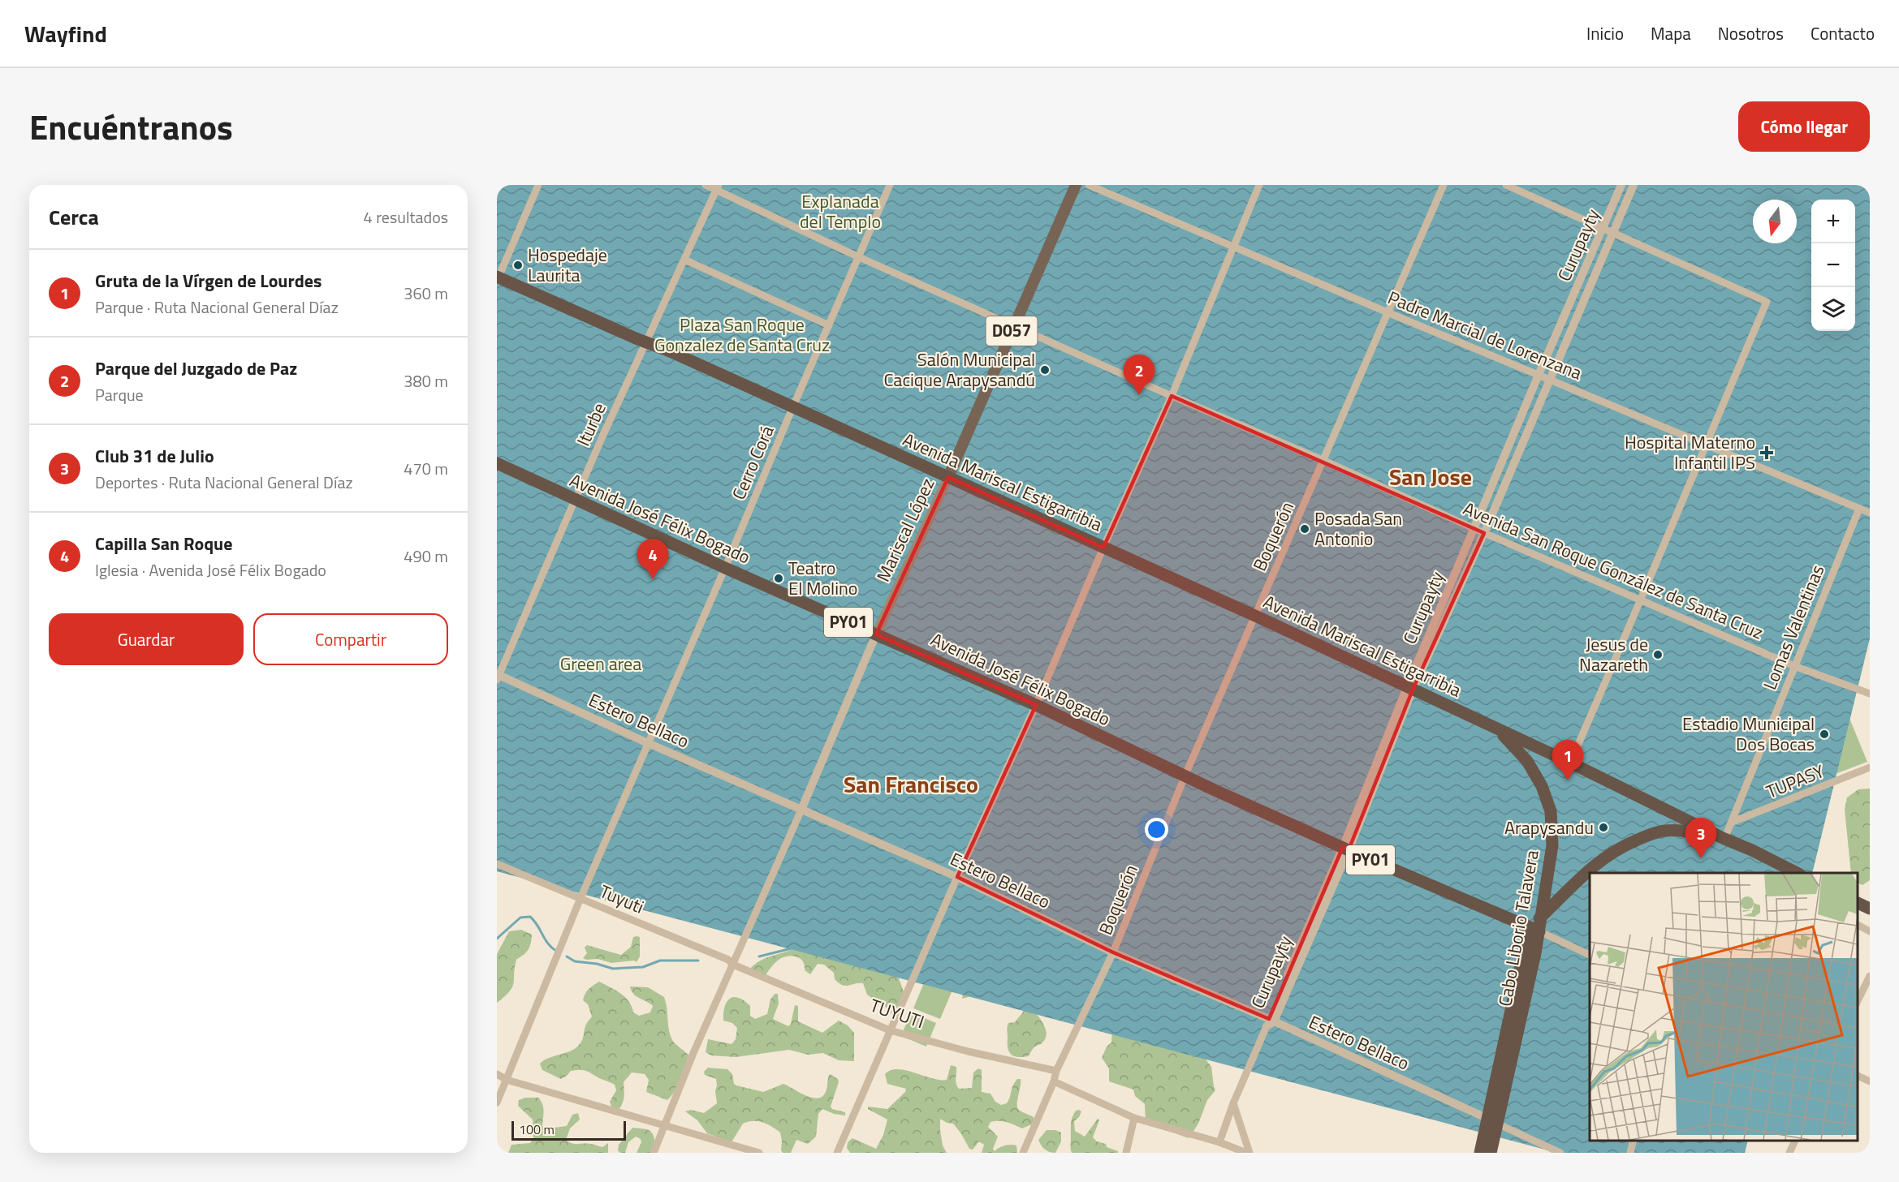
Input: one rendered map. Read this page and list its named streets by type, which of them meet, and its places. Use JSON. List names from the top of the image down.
{
  "streets": {
    "highway": [
      "Avenida Mariscal Estigarribia",
      "Avenida José Félix Bogado",
      "PY01",
      "Cabo Liborio Talavera"
    ],
    "main road": ["D057", "Mariscal López"],
    "street": [
      "Curupayty",
      "Padre Marcial de Lorenzana",
      "Iturbe",
      "Cerro Corá",
      "Boquerón",
      "Avenida San Roque González de Santa Cruz",
      "Lomas Valentinas",
      "Estero Bellaco",
      "TUPASY",
      "Tuyuti",
      "TUYUTI"
    ]
  },
  "crossings": [
    ["Curupayty", "Padre Marcial de Lorenzana"],
    ["Curupayty", "Avenida Mariscal Estigarribia"],
    ["Curupayty", "Avenida José Félix Bogado"],
    ["Curupayty", "Avenida San Roque González de Santa Cruz"],
    ["Curupayty", "Estero Bellaco"],
    ["Padre Marcial de Lorenzana", "Boquerón"],
    ["Padre Marcial de Lorenzana", "Lomas Valentinas"],
    ["Iturbe", "Avenida Mariscal Estigarribia"],
    ["Iturbe", "Avenida José Félix Bogado"],
    ["Iturbe", "Avenida San Roque González de Santa Cruz"],
    ["Iturbe", "Estero Bellaco"],
    ["Cerro Corá", "Avenida Mariscal Estigarribia"],
    ["Cerro Corá", "Avenida José Félix Bogado"],
    ["Cerro Corá", "Avenida San Roque González de Santa Cruz"],
    ["Cerro Corá", "Estero Bellaco"],
    ["Cerro Corá", "Tuyuti"],
    ["Avenida Mariscal Estigarribia", "Mariscal López"],
    ["Avenida Mariscal Estigarribia", "Boquerón"],
    ["Avenida Mariscal Estigarribia", "Cabo Liborio Talavera"],
    ["Avenida José Félix Bogado", "Mariscal López"],
    ["Avenida José Félix Bogado", "Boquerón"],
    ["Avenida José Félix Bogado", "Cabo Liborio Talavera"],
    ["Mariscal López", "Avenida San Roque González de Santa Cruz"],
    ["Mariscal López", "Estero Bellaco"],
    ["Boquerón", "Avenida San Roque González de Santa Cruz"],
    ["Boquerón", "Estero Bellaco"],
    ["Boquerón", "TUYUTI"],
    ["Avenida San Roque González de Santa Cruz", "Lomas Valentinas"],
    ["Lomas Valentinas", "TUPASY"],
    ["Estero Bellaco", "Cabo Liborio Talavera"],
    ["Tuyuti", "TUYUTI"]
  ],
  "districts": ["San Jose", "San Francisco"],
  "parks": ["Explanada del Templo", "Plaza San Roque Gonzalez de Santa Cruz", "Green area"],
  "places": {
    "other": [
      "Hospedaje Laurita",
      "Salón Municipal Cacique Arapysandú",
      "Posada San Antonio",
      "Teatro El Molino",
      "Jesus de Nazareth",
      "Estadio Municipal Dos Bocas",
      "Arapysandu"
    ],
    "health": ["Hospital Materno Infantil IPS"]
  },
  "scale_bar": "100 m",
  "north": "bottom",
  "page": {
    "header": "Wayfind",
    "nav": [
      "Inicio",
      "Mapa",
      "Nosotros",
      "Contacto"
    ],
    "title": "Encuéntranos",
    "buttons": [
      "Cómo llegar",
      ["Guardar", "Compartir"]
    ],
    "heading": ["Cerca", "4 resultados"],
    "map_buttons": ["+", "−"],
    "list": [
      {
        "mark": "1",
        "name": "Gruta de la Vírgen de Lourdes",
        "note": "Parque · Ruta Nacional General Díaz",
        "value": "360 m"
      },
      {
        "mark": "2",
        "name": "Parque del Juzgado de Paz",
        "note": "Parque",
        "value": "380 m"
      },
      {
        "mark": "3",
        "name": "Club 31 de Julio",
        "note": "Deportes · Ruta Nacional General Díaz",
        "value": "470 m"
      },
      {
        "mark": "4",
        "name": "Capilla San Roque",
        "note": "Iglesia · Avenida José Félix Bogado",
        "value": "490 m"
      }
    ],
    "pins": [
      "2",
      "4",
      "1",
      "3"
    ],
    "scale": "100 m"
  }
}
